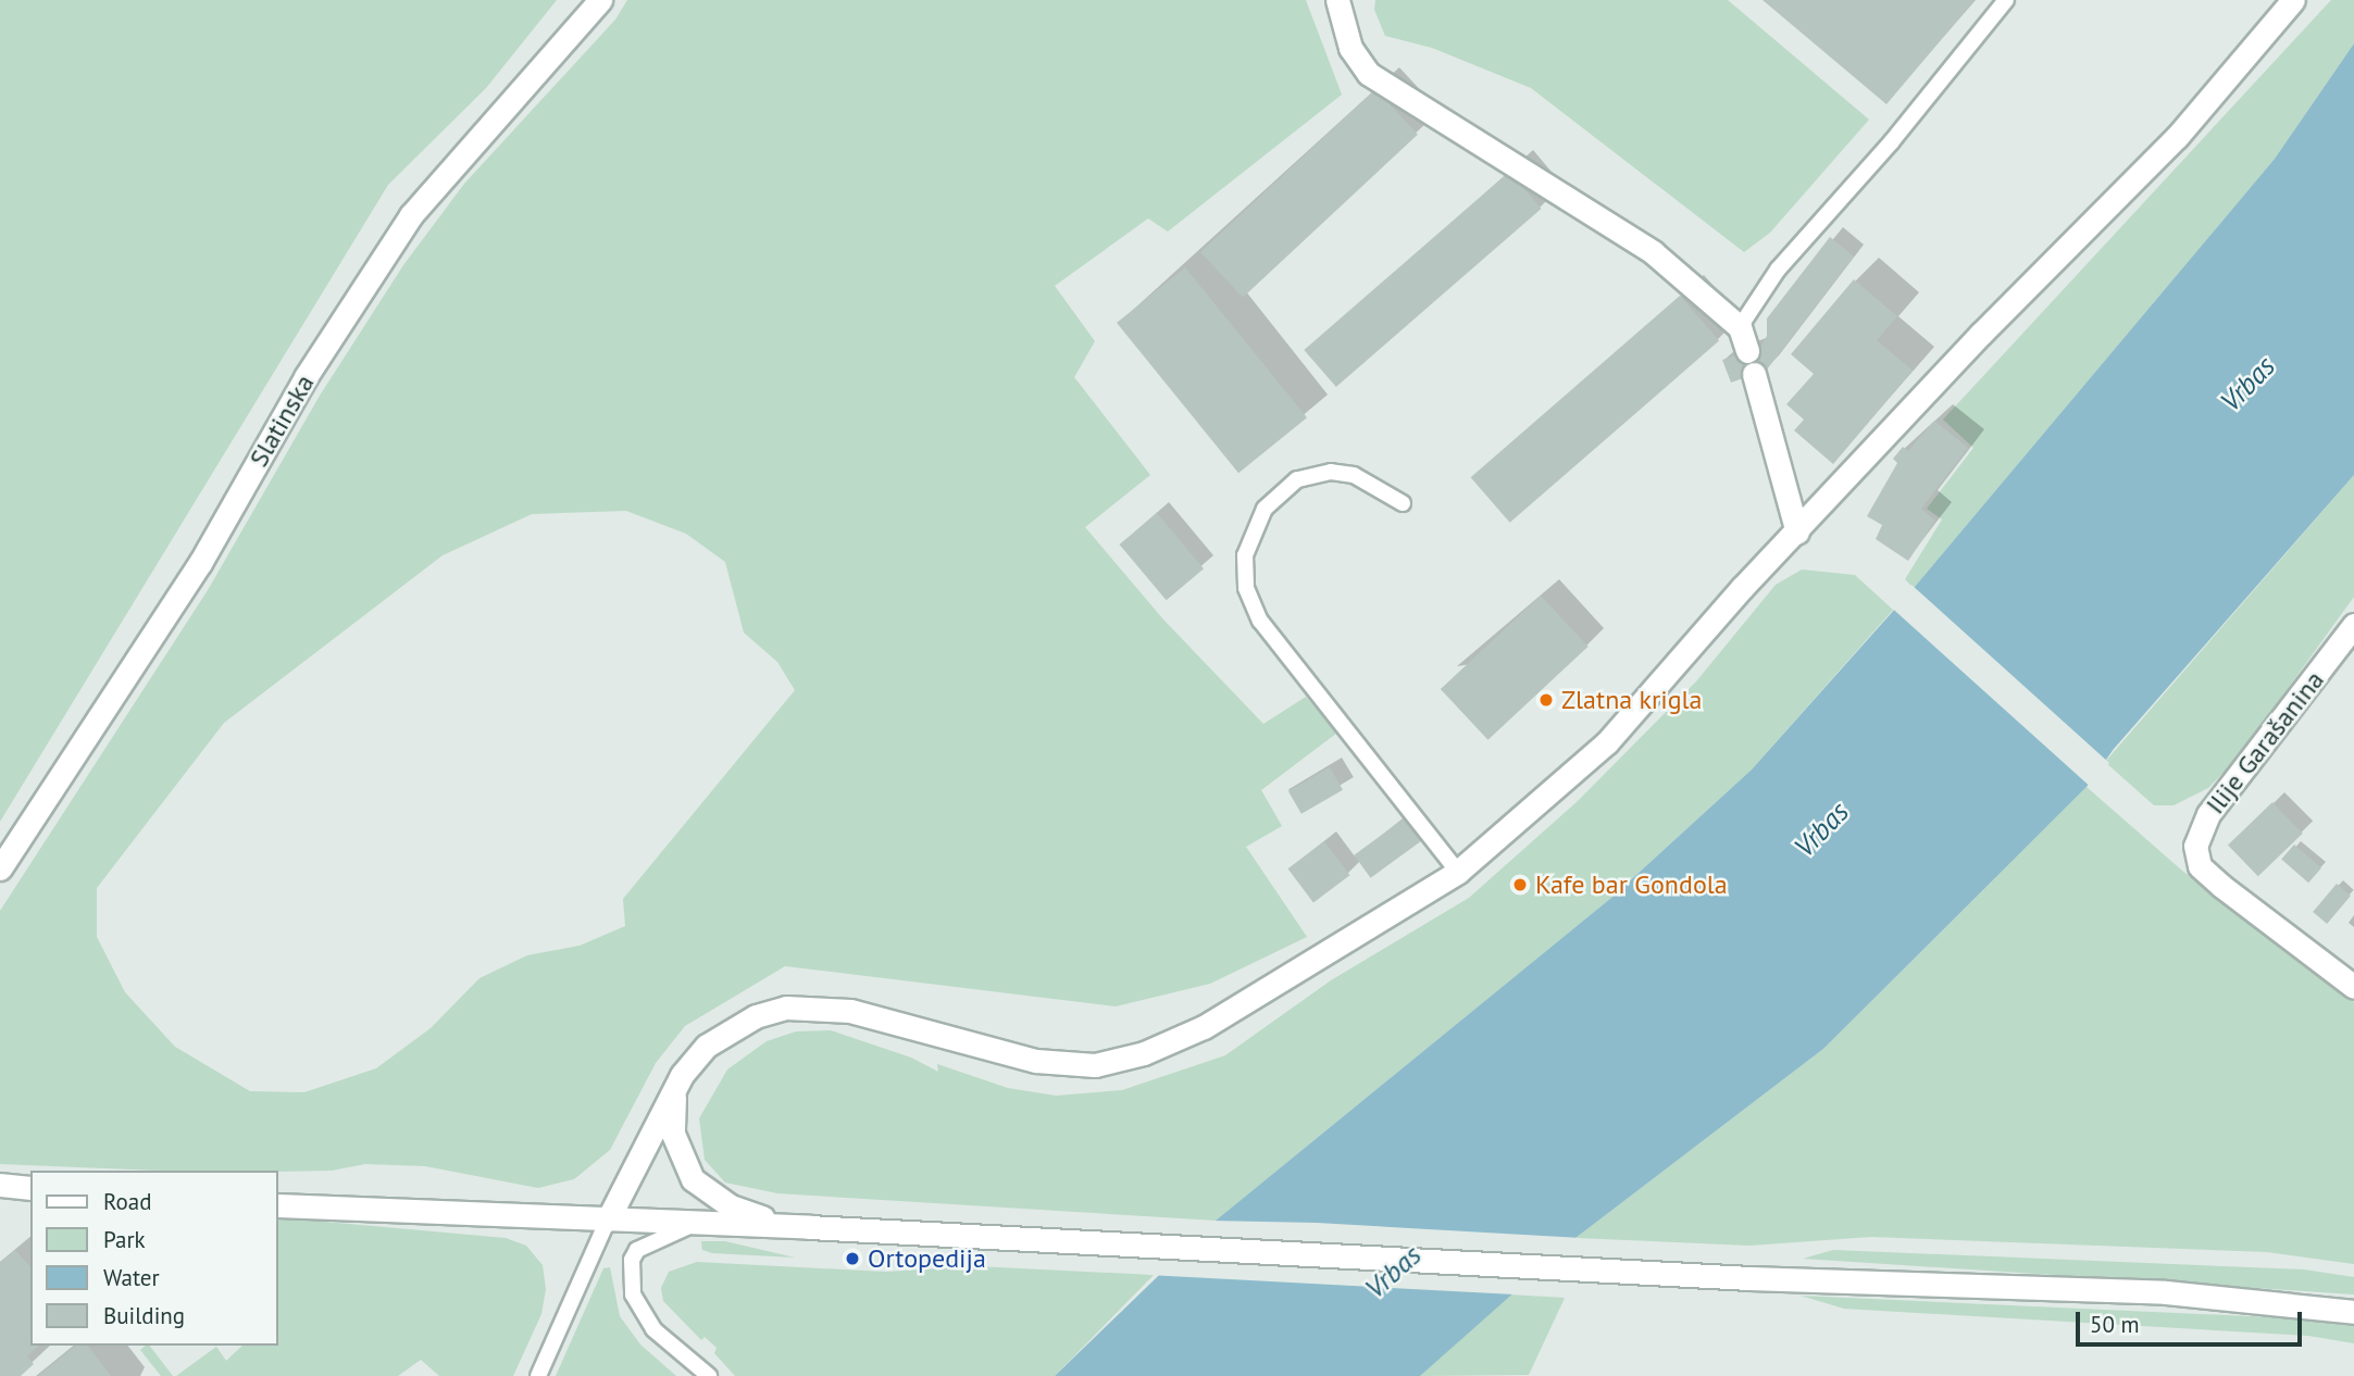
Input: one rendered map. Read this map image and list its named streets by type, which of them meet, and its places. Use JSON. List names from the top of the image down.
{
  "streets": {
    "street": ["Slatinska", "Ilije Garašanina"]
  },
  "water": ["Vrbas"],
  "places": ["Zlatna krigla", "Kafe bar Gondola", "Ortopedija"],
  "legend": [
    "Road",
    "Park",
    "Water",
    "Building"
  ],
  "scale_bar": "50 m"
}
